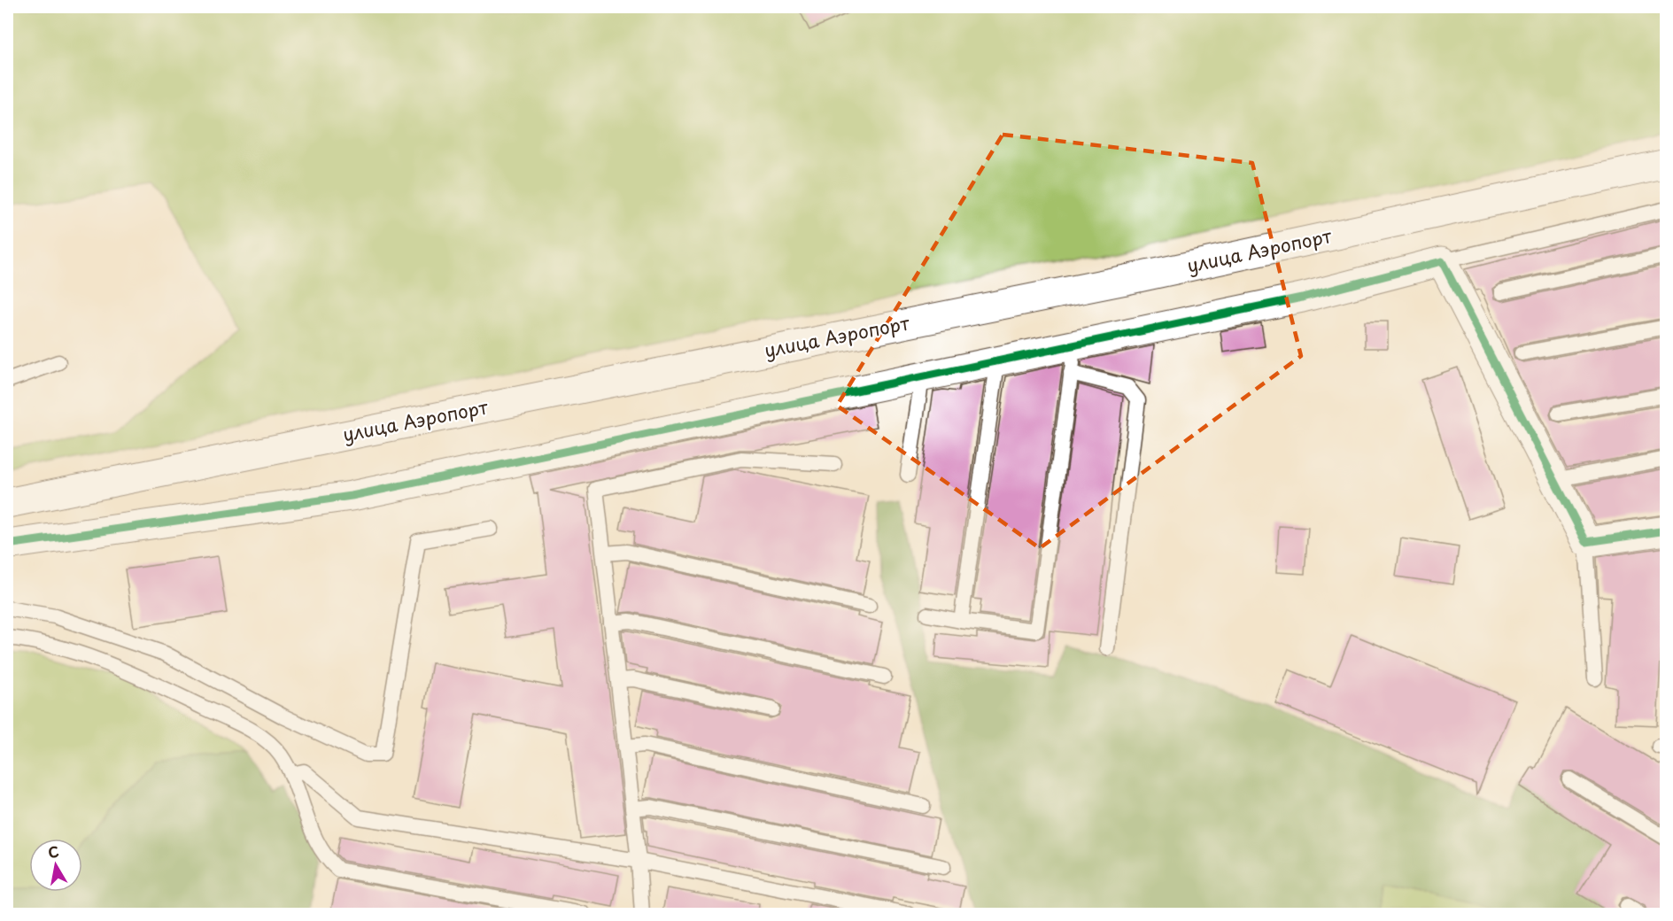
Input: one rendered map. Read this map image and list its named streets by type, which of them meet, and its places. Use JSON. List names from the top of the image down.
{
  "streets": {
    "street": ["улица Аэропорт"]
  },
  "north": "top"
}
